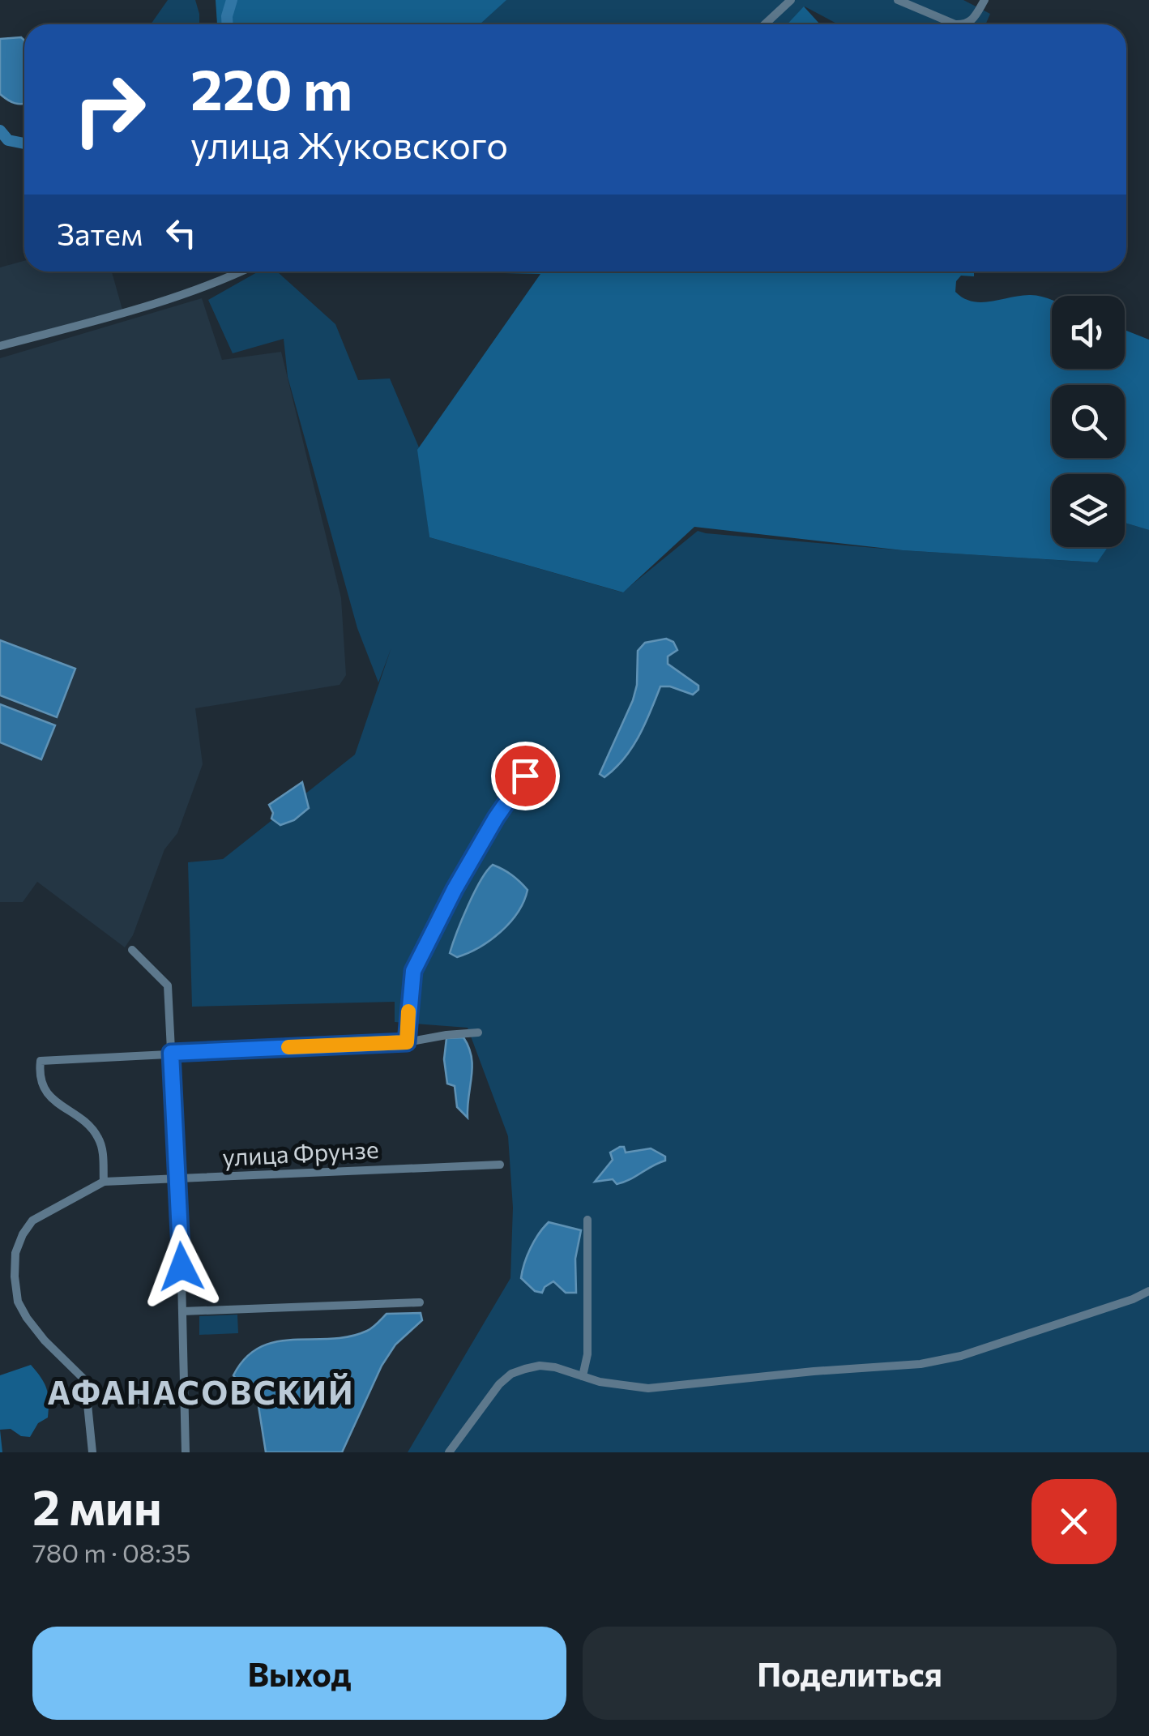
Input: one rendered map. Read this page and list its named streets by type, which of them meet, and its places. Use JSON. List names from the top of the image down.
{
  "streets": {
    "street": ["улица Фрунзе"]
  },
  "districts": ["АФАНАСОВСКИЙ"],
  "page": {
    "turn": ["220 m", "улица Жуковского"],
    "then": "Затем",
    "heading": ["2 мин", "780 m · 08:35"],
    "buttons": ["Выход", "Поделиться"]
  }
}
